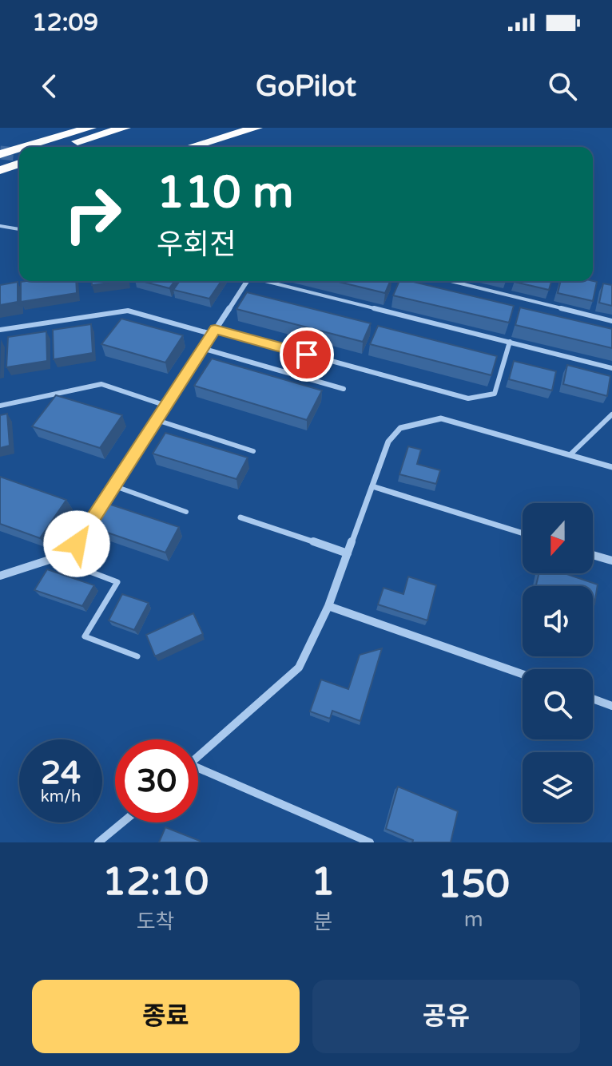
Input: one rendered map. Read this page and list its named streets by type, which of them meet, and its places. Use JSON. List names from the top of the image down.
{
  "north": "bottom",
  "page": {
    "status": "12:09",
    "header": "GoPilot",
    "turn": ["110 m", "우회전"],
    "speed": "24 km/h",
    "limit": "30",
    "eta": [
      "12:10",
      "도착",
      "1",
      "분",
      "150",
      "m"
    ],
    "buttons": ["종료", "공유"]
  }
}
